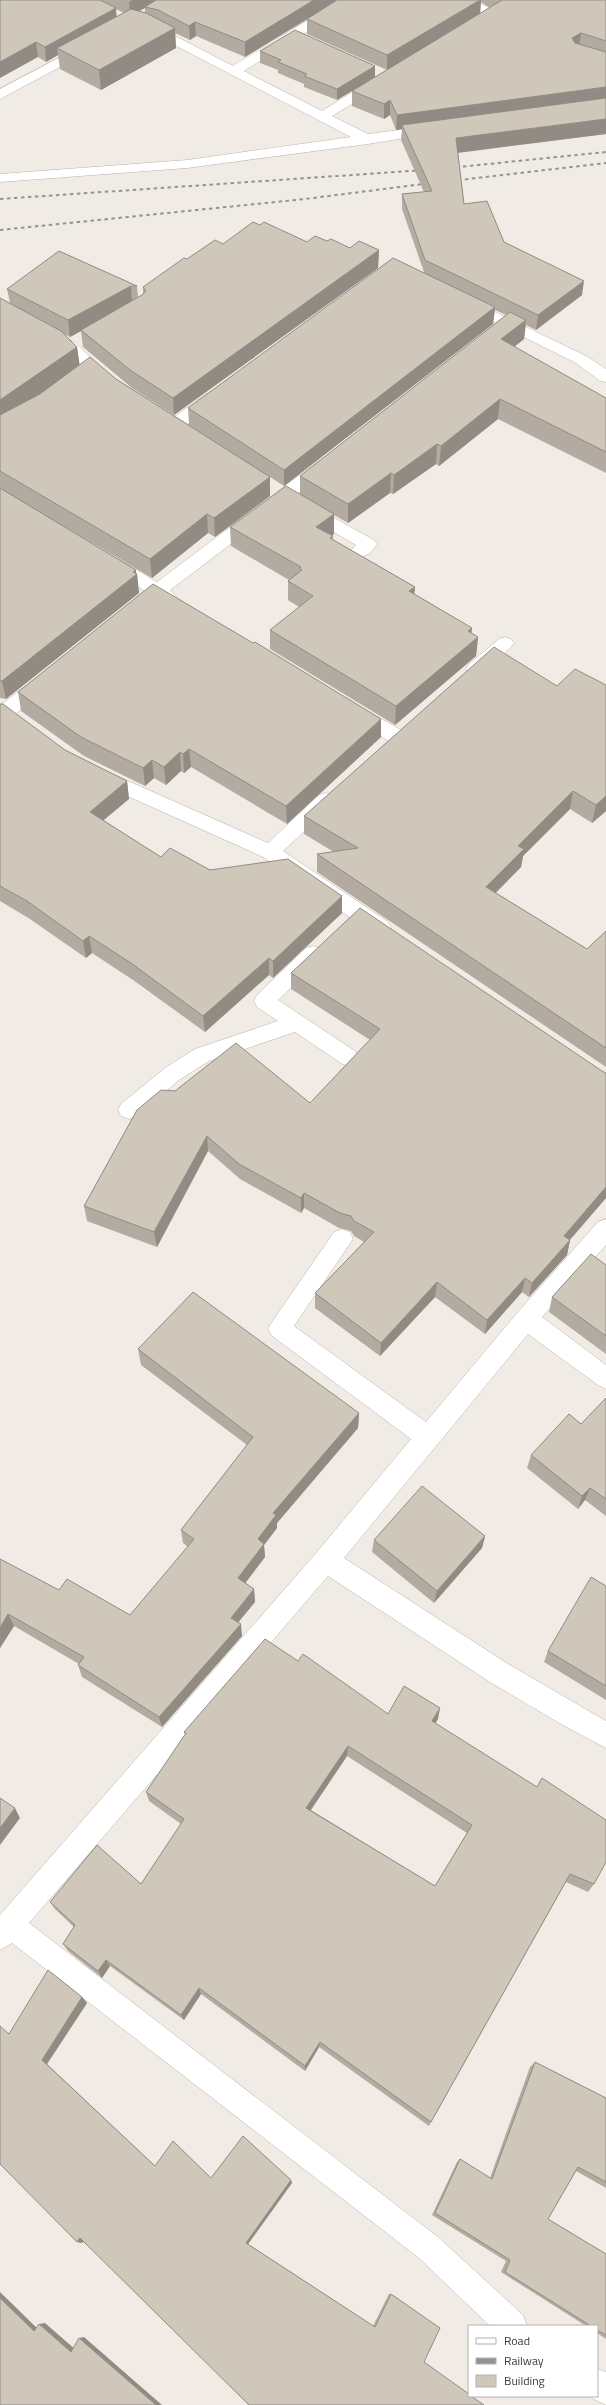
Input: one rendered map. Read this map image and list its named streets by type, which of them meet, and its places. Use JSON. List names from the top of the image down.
{
  "legend": ["Road", "Railway", "Building"]
}
